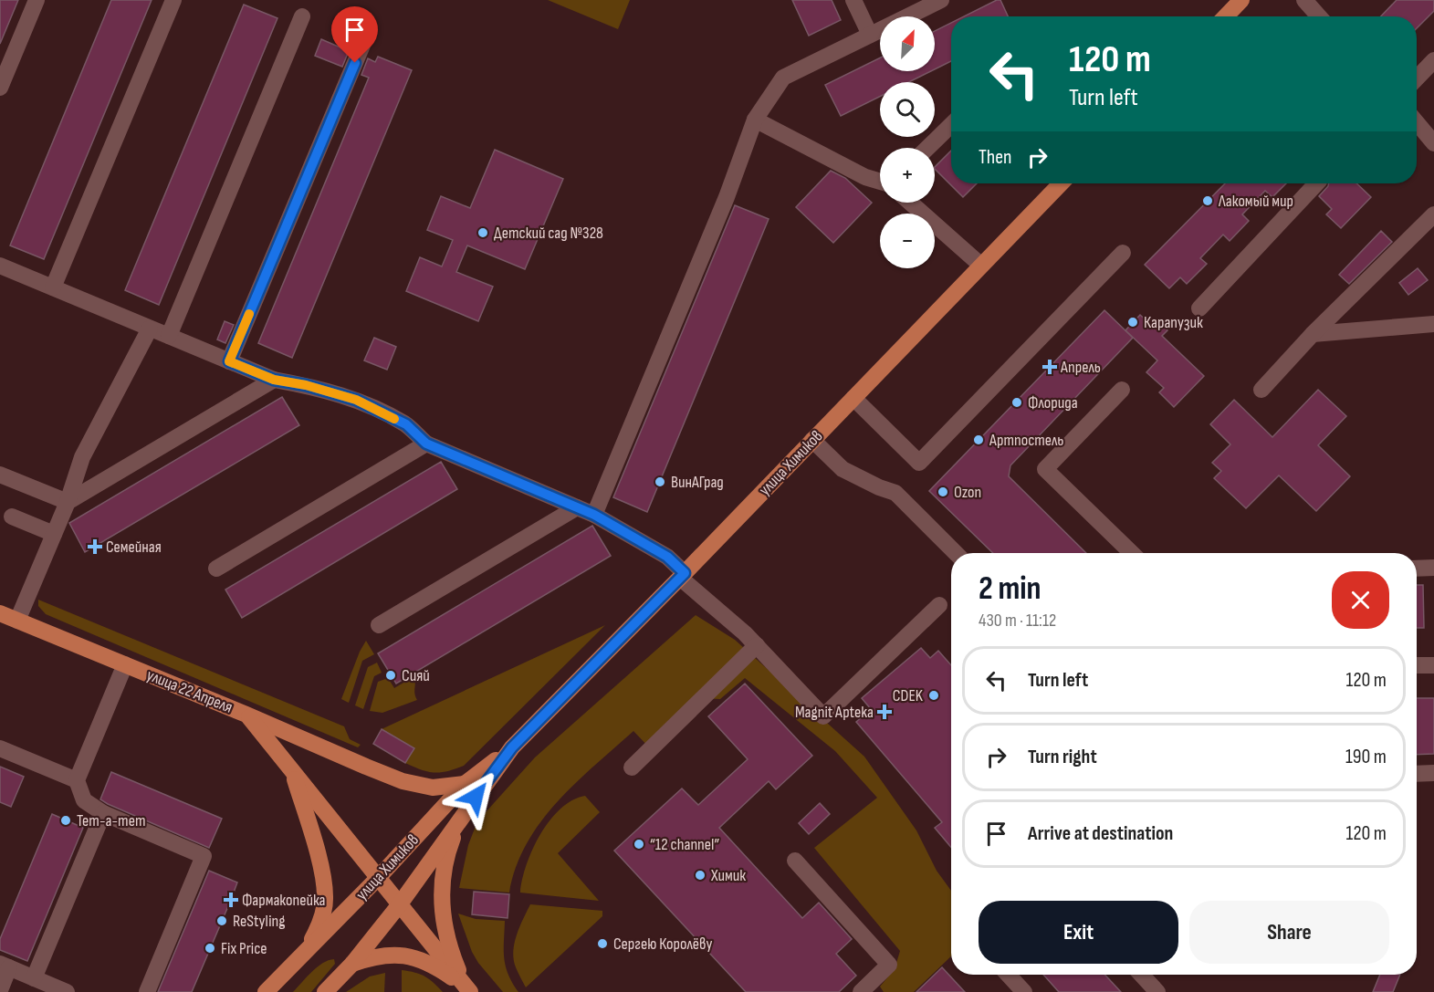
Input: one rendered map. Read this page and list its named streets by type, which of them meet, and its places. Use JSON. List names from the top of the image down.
{
  "streets": {
    "main road": ["улица Химиков", "улица 22 Апреля"]
  },
  "crossings": [
    ["улица Химиков", "улица 22 Апреля"]
  ],
  "places": {
    "other": [
      "Лакомый мир",
      "Детский сад №328",
      "Карапузик",
      "Флорида",
      "Артпостель",
      "ВинАГрад",
      "Ozon",
      "Сияй",
      "CDEK",
      "Тет-а-тет",
      "“12 channel”",
      "Химик",
      "ReStyling",
      "Сергею Королёву",
      "Fix Price"
    ],
    "health": [
      "Апрель",
      "Семейная",
      "Magnit Apteka",
      "Фармакопейка"
    ]
  },
  "north": "top right",
  "page": {
    "map_buttons": ["+", "−"],
    "turn": ["120 m", "Turn left"],
    "then": "Then",
    "heading": ["2 min", "430 m · 11:12"],
    "list": [
      {
        "name": "Turn left",
        "value": "120 m"
      },
      {
        "name": "Turn right",
        "value": "190 m"
      },
      {
        "name": "Arrive at destination",
        "value": "120 m"
      }
    ],
    "buttons": ["Exit", "Share"]
  }
}
